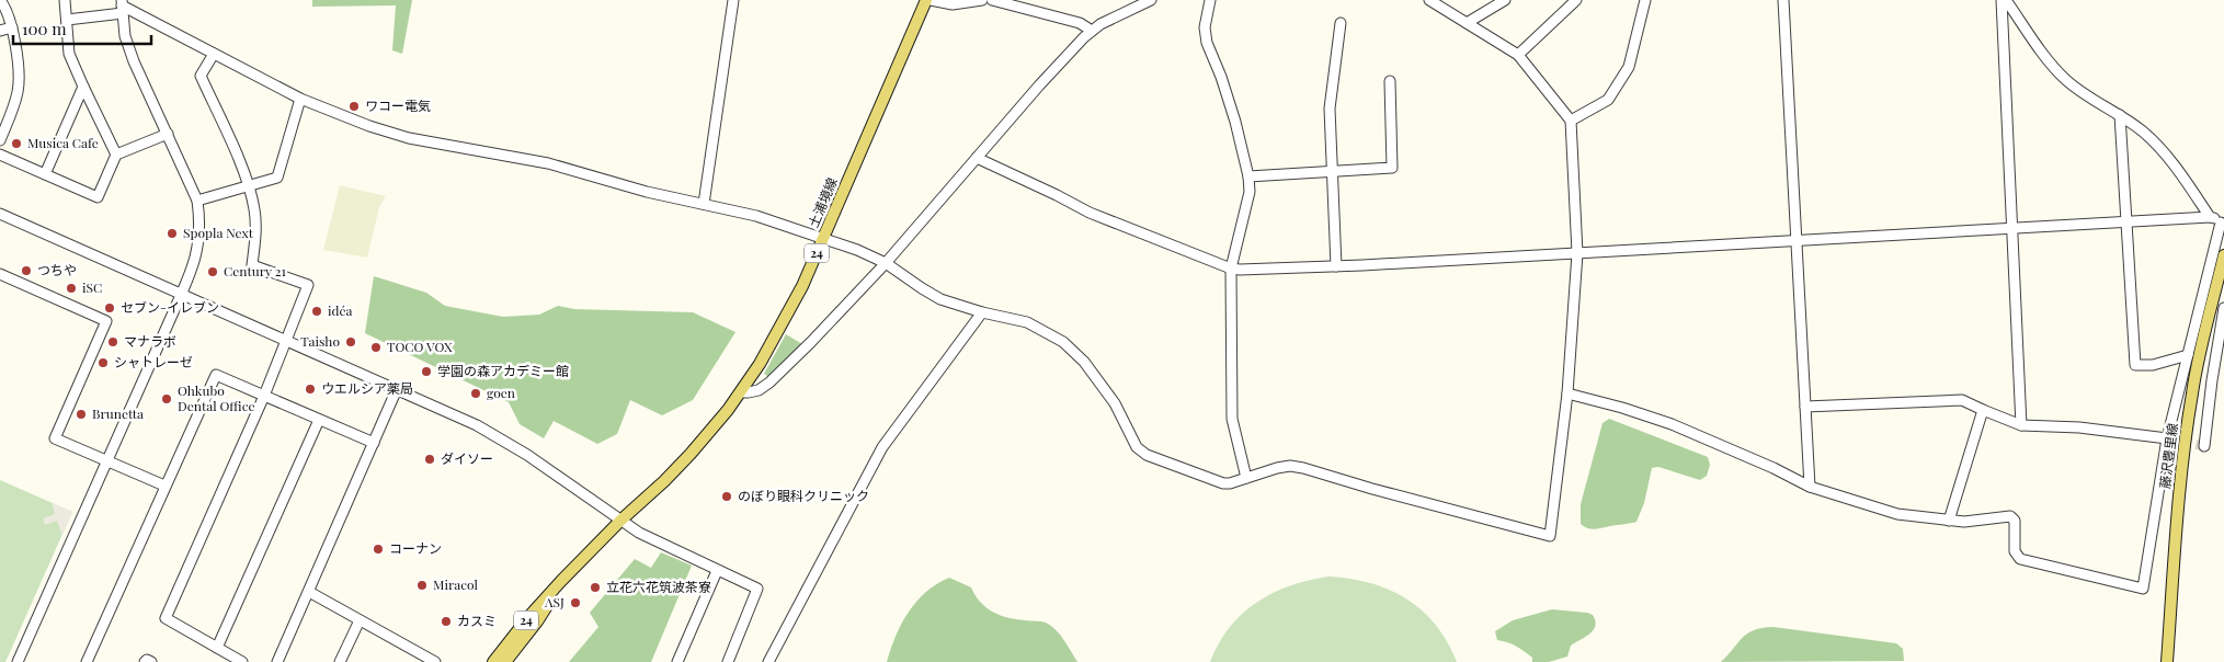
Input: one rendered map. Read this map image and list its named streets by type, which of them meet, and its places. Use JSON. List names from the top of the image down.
{
  "streets": {
    "main road": ["土浦境線", "24", "藤沢豊里線"]
  },
  "crossings": [
    ["土浦境線", "24"]
  ],
  "places": [
    "ワコー電気",
    "Musica Cafe",
    "Spopla Next",
    "つちや",
    "Century 21",
    "iSC",
    "セブン-イレブン",
    "idéa",
    "マナラボ",
    "Taisho",
    "TOCO VOX",
    "シャトレーゼ",
    "学園の森アカデミー館",
    "ウエルシア薬局",
    "goen",
    "Ohkubo Dental Office",
    "Brunetta",
    "ダイソー",
    "のぼり眼科クリニック",
    "コーナン",
    "Miracol",
    "立花六花筑波茶寮",
    "ASJ",
    "カスミ"
  ],
  "scale_bar": "100 m"
}
